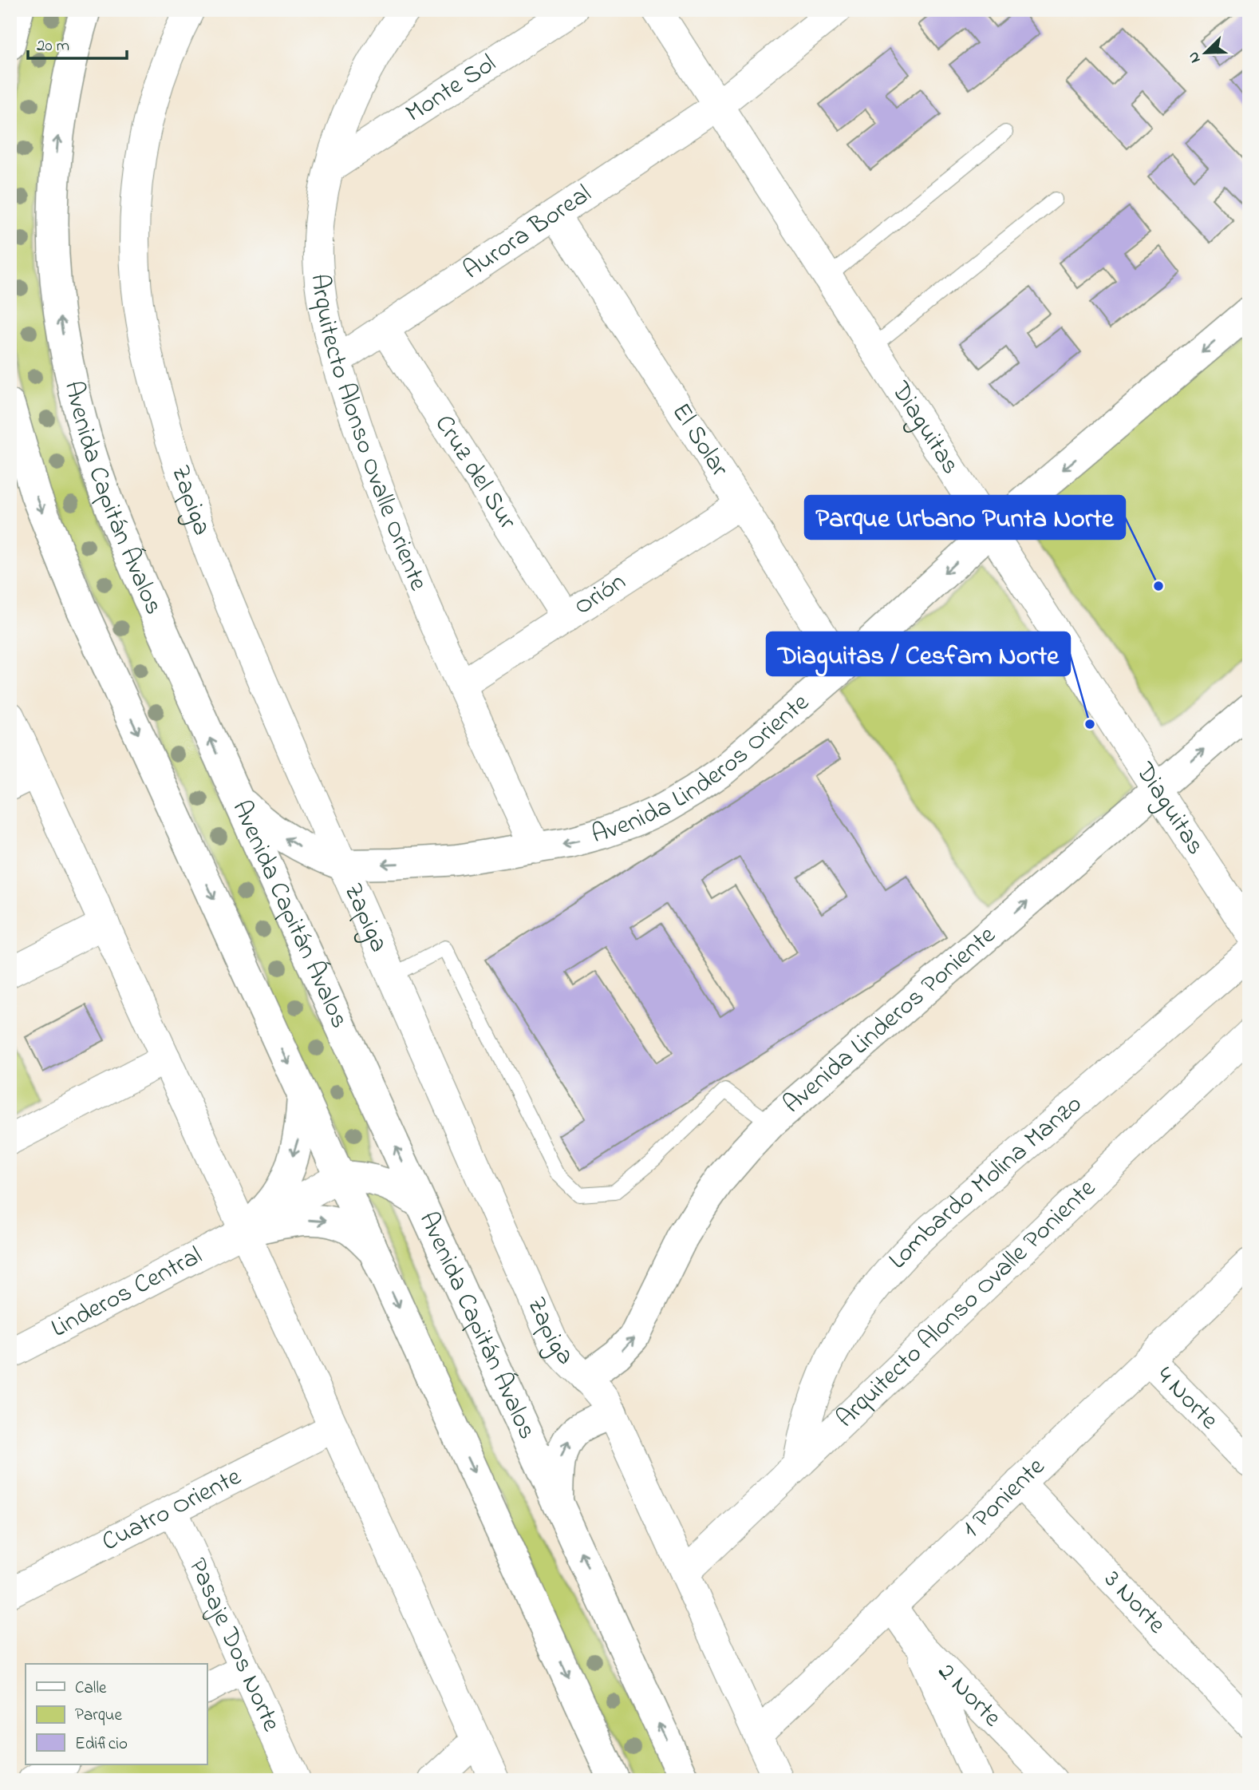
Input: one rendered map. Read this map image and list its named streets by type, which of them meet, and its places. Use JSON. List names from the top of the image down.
{
  "streets": {
    "main road": ["Avenida Capitán Ávalos", "Avenida Linderos Oriente", "Avenida Linderos Poniente"],
    "street": [
      "Monte Sol",
      "Aurora Boreal",
      "Diaguitas",
      "Arquitecto Alonso Ovalle Oriente",
      "El Solar",
      "Cruz del Sur",
      "Zapiga",
      "Orión",
      "Lombardo Molina Manzo",
      "Linderos Central",
      "Arquitecto Alonso Ovalle Poniente",
      "4 Norte",
      "1 Poniente",
      "Cuatro Oriente",
      "3 Norte",
      "Pasaje Dos Norte",
      "2 Norte"
    ]
  },
  "crossings": [
    ["Monte Sol", "Arquitecto Alonso Ovalle Oriente"],
    ["Aurora Boreal", "Diaguitas"],
    ["Aurora Boreal", "Arquitecto Alonso Ovalle Oriente"],
    ["Aurora Boreal", "El Solar"],
    ["Aurora Boreal", "Cruz del Sur"],
    ["Diaguitas", "Avenida Linderos Oriente"],
    ["Diaguitas", "Avenida Linderos Poniente"],
    ["Arquitecto Alonso Ovalle Oriente", "Orión"],
    ["Arquitecto Alonso Ovalle Oriente", "Avenida Linderos Oriente"],
    ["El Solar", "Orión"],
    ["El Solar", "Avenida Linderos Oriente"],
    ["Cruz del Sur", "Orión"],
    ["Zapiga", "Avenida Linderos Oriente"],
    ["Zapiga", "Avenida Linderos Poniente"],
    ["Zapiga", "Arquitecto Alonso Ovalle Poniente"],
    ["Zapiga", "1 Poniente"],
    ["Lombardo Molina Manzo", "Arquitecto Alonso Ovalle Poniente"],
    ["4 Norte", "1 Poniente"],
    ["1 Poniente", "3 Norte"],
    ["1 Poniente", "2 Norte"],
    ["Cuatro Oriente", "Pasaje Dos Norte"]
  ],
  "one_way": ["Avenida Linderos Oriente", "Avenida Linderos Poniente"],
  "places": ["Parque Urbano Punta Norte", "Diaguitas / Cesfam Norte"],
  "legend": ["Calle", "Parque", "Edificio"],
  "scale_bar": "20 m",
  "north": "bottom left"
}
